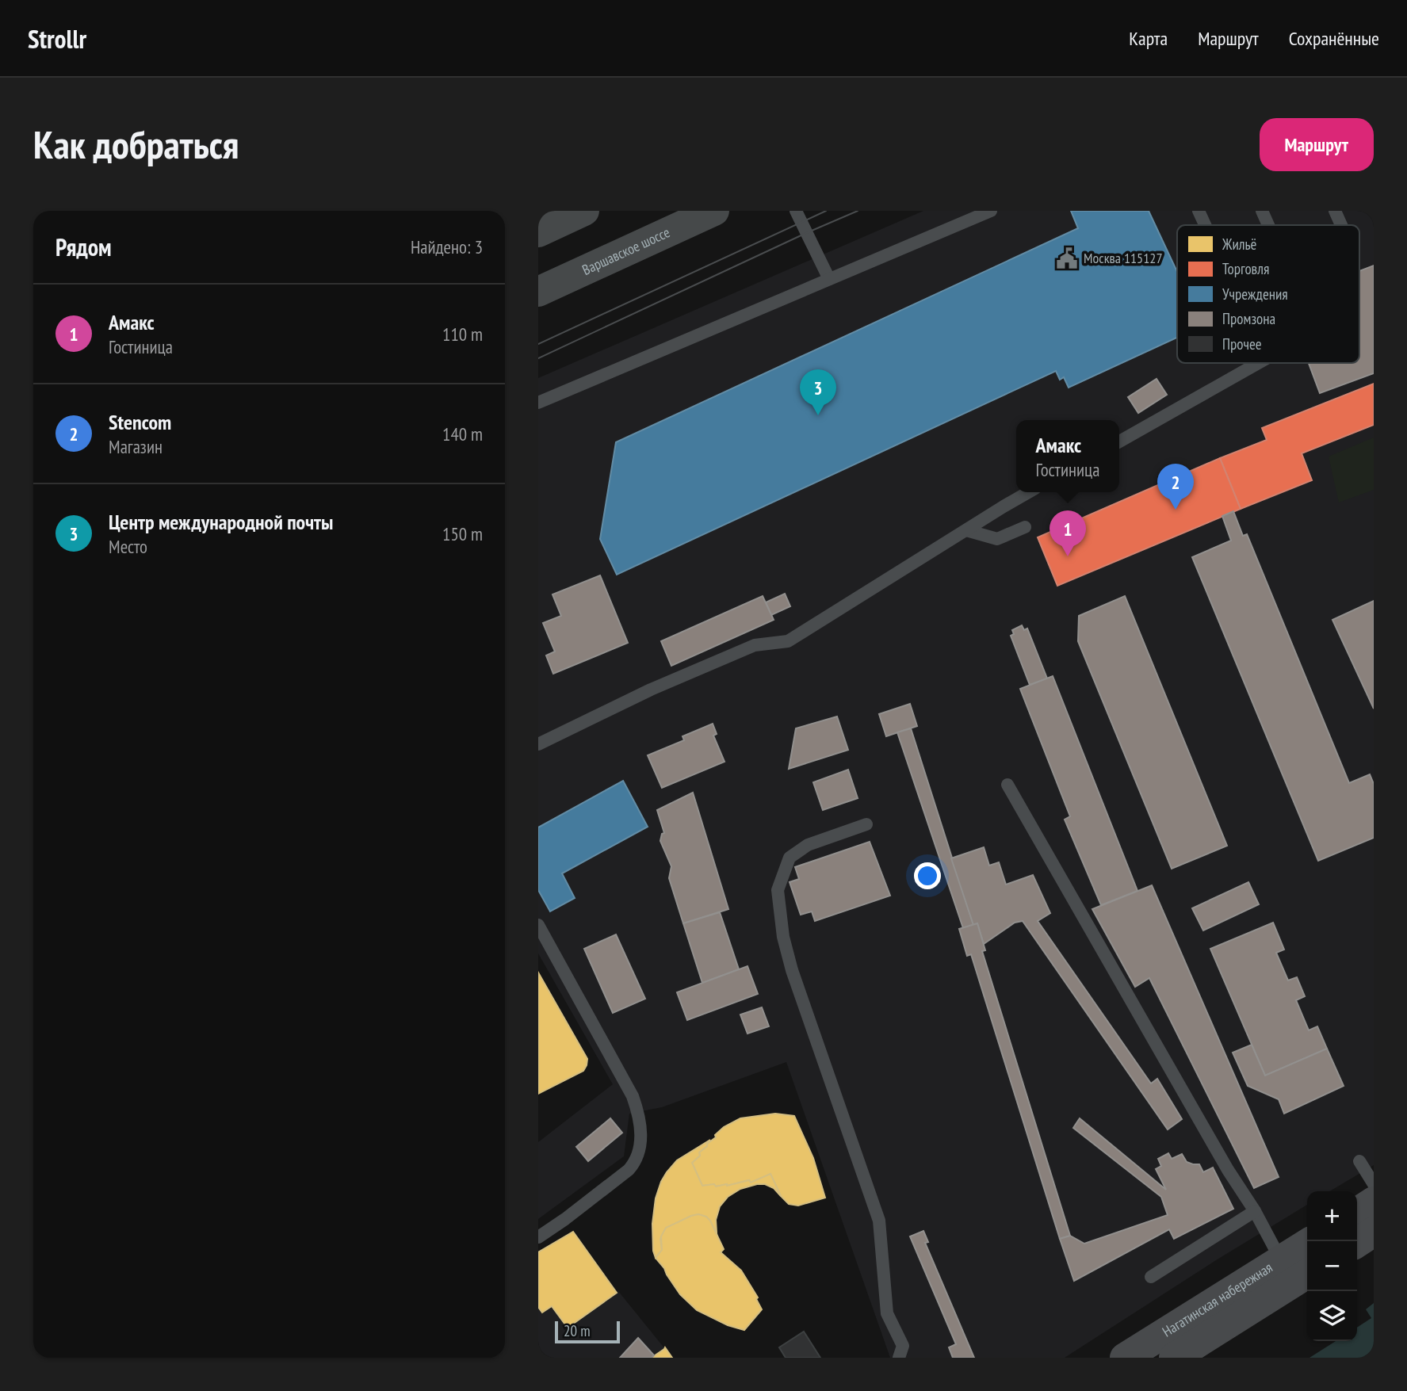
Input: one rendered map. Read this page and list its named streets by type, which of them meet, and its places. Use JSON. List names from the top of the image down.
{
  "streets": {
    "main road": ["Варшавское шоссе", "Нагатинская набережная"]
  },
  "places": {
    "public building": ["Москва 115127"]
  },
  "legend": [
    "Жильё",
    "Торговля",
    "Учреждения",
    "Промзона",
    "Прочее"
  ],
  "scale_bar": "20 m",
  "page": {
    "header": "Strollr",
    "nav": ["Карта", "Маршрут", "Сохранённые"],
    "buttons": "Маршрут",
    "title": "Как добраться",
    "heading": ["Рядом", "Найдено: 3"],
    "list": [
      {
        "mark": "1",
        "name": "Амакс",
        "note": "Гостиница",
        "value": "110 m"
      },
      {
        "mark": "2",
        "name": "Stencom",
        "note": "Магазин",
        "value": "140 m"
      },
      {
        "mark": "3",
        "name": "Центр международной почты",
        "note": "Место",
        "value": "150 m"
      }
    ],
    "pins": ["3", "2", "1"],
    "popup": ["Амакс", "Гостиница"],
    "map_buttons": ["+", "−"],
    "scale": "20 m"
  }
}
